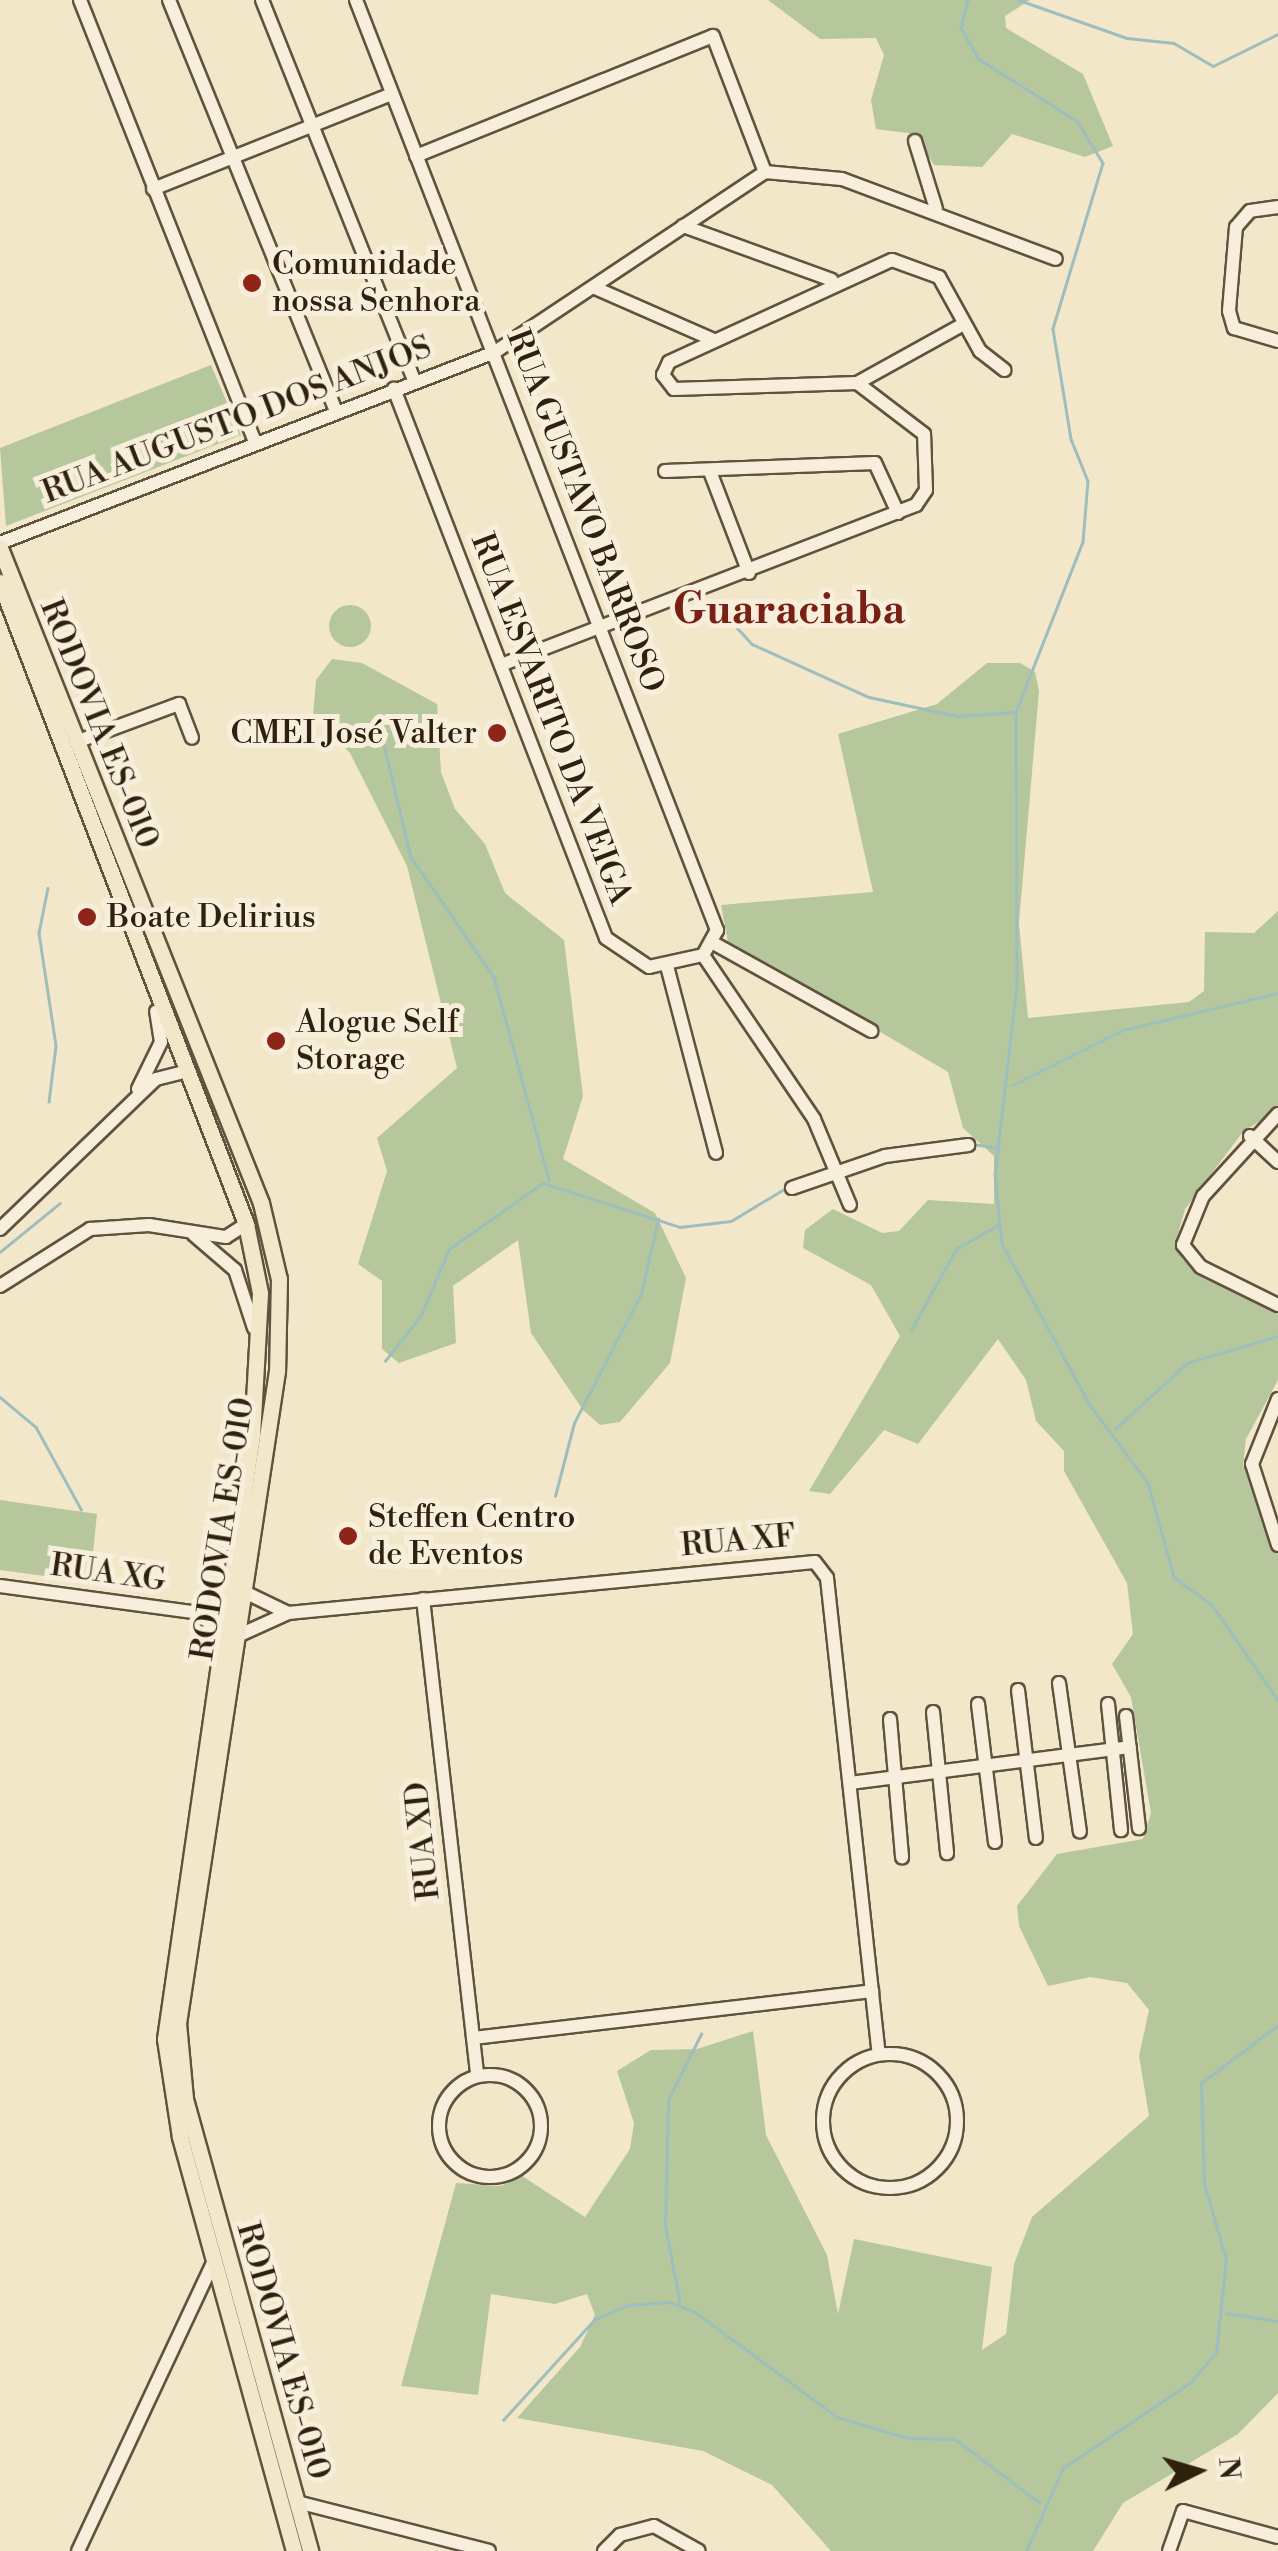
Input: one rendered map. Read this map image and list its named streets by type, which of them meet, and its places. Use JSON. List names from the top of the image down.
{
  "streets": {
    "main road": ["RODOVIA ES-010"],
    "street": [
      "RUA AUGUSTO DOS ANJOS",
      "RUA GUSTAVO BARROSO",
      "RUA ESVARITO DA VEIGA",
      "RUA XF",
      "RUA XG",
      "RUA XD"
    ]
  },
  "crossings": [
    ["RUA AUGUSTO DOS ANJOS", "RUA GUSTAVO BARROSO"],
    ["RUA AUGUSTO DOS ANJOS", "RUA ESVARITO DA VEIGA"],
    ["RUA AUGUSTO DOS ANJOS", "RODOVIA ES-010"],
    ["RODOVIA ES-010", "RUA XF"],
    ["RODOVIA ES-010", "RUA XG"],
    ["RUA XF", "RUA XG"],
    ["RUA XF", "RUA XD"]
  ],
  "districts": ["Guaraciaba"],
  "places": [
    "Comunidade nossa Senhora",
    "CMEI José Valter",
    "Boate Delirius",
    "Alogue Self Storage",
    "Steffen Centro de Eventos"
  ],
  "north": "right"
}
